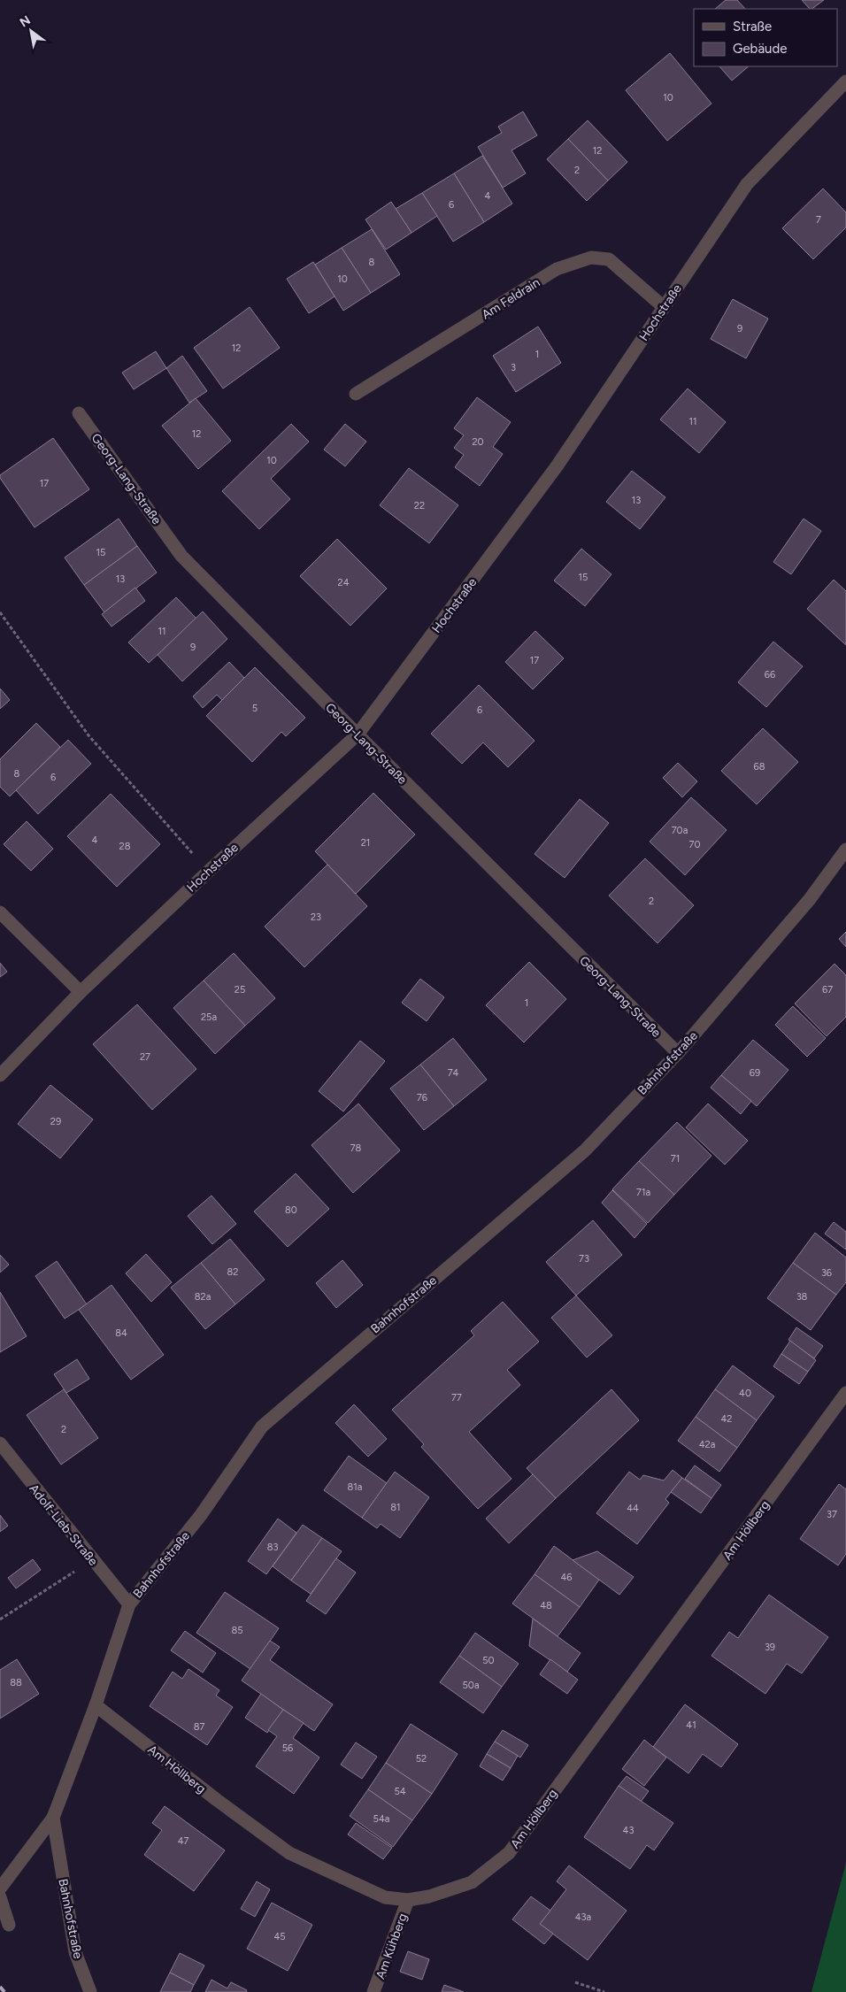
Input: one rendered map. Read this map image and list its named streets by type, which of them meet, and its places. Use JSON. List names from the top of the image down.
{
  "streets": {
    "street": [
      "Am Feldrain",
      "Hochstraße",
      "Georg-Lang-Straße",
      "Bahnhofstraße",
      "Adolf-Lieb-Straße",
      "Am Höllberg",
      "Am Kühberg"
    ]
  },
  "crossings": [
    ["Am Feldrain", "Hochstraße"],
    ["Hochstraße", "Georg-Lang-Straße"],
    ["Georg-Lang-Straße", "Bahnhofstraße"],
    ["Bahnhofstraße", "Adolf-Lieb-Straße"],
    ["Bahnhofstraße", "Am Höllberg"],
    ["Am Höllberg", "Am Kühberg"]
  ],
  "house_numbers": [
    "10",
    "12",
    "2",
    "4",
    "6",
    "7",
    "8",
    "10",
    "9",
    "12",
    "1",
    "3",
    "11",
    "12",
    "20",
    "10",
    "17",
    "13",
    "22",
    "15",
    "15",
    "13",
    "24",
    "11",
    "9",
    "17",
    "66",
    "5",
    "6",
    "68",
    "8",
    "6",
    "70a",
    "4",
    "21",
    "70",
    "28",
    "2",
    "23",
    "25",
    "67",
    "1",
    "25a",
    "27",
    "74",
    "69",
    "76",
    "29",
    "78",
    "71",
    "71a",
    "80",
    "73",
    "82",
    "36",
    "82a",
    "38",
    "84",
    "40",
    "77",
    "42",
    "2",
    "42a",
    "81a",
    "81",
    "44",
    "37",
    "83",
    "46",
    "48",
    "85",
    "39",
    "50",
    "88",
    "50a",
    "41",
    "87",
    "56",
    "52",
    "54",
    "54a",
    "43",
    "47",
    "43a",
    "45"
  ],
  "legend": ["Straße", "Gebäude"],
  "north": "top left"
}
